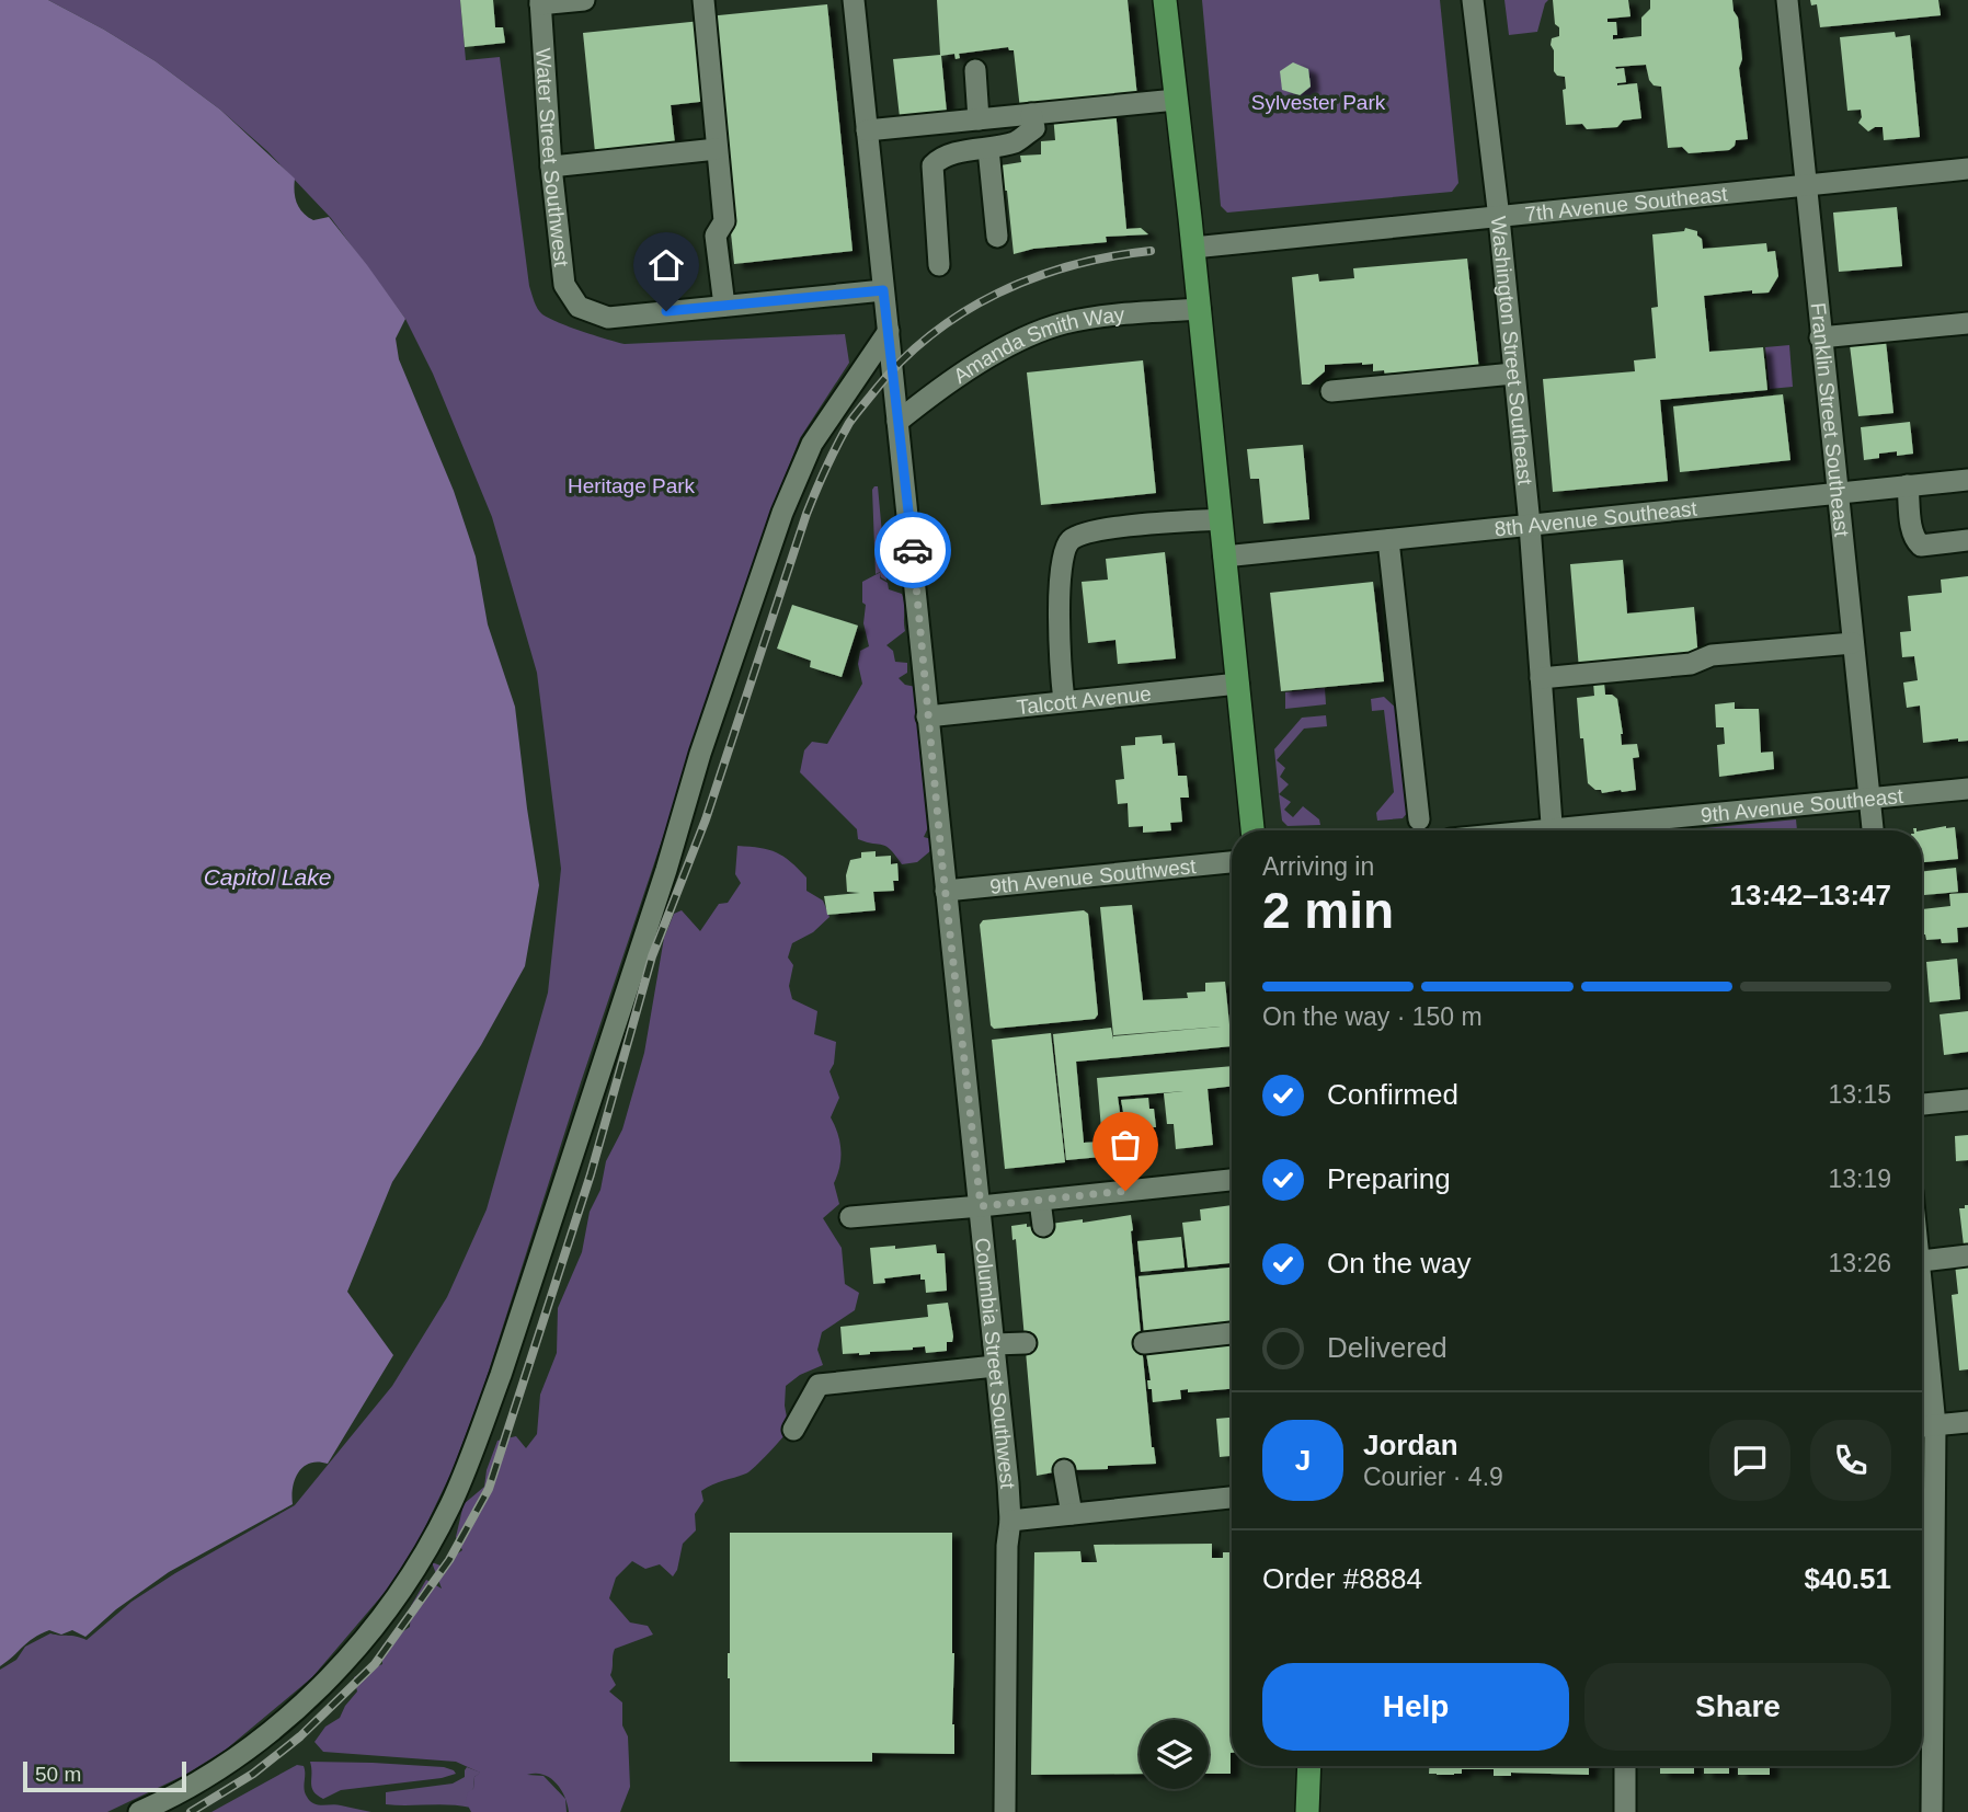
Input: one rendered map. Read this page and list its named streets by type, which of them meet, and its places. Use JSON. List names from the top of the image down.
{
  "streets": {
    "street": [
      "Water Street Southwest",
      "7th Avenue Southeast",
      "Amanda Smith Way",
      "Washington Street Southeast",
      "Franklin Street Southeast",
      "8th Avenue Southeast",
      "Talcott Avenue",
      "9th Avenue Southeast",
      "9th Avenue Southwest",
      "Columbia Street Southwest"
    ]
  },
  "crossings": [
    ["7th Avenue Southeast", "Washington Street Southeast"],
    ["7th Avenue Southeast", "Franklin Street Southeast"],
    ["Amanda Smith Way", "Columbia Street Southwest"],
    ["Washington Street Southeast", "8th Avenue Southeast"],
    ["Franklin Street Southeast", "8th Avenue Southeast"],
    ["Franklin Street Southeast", "9th Avenue Southeast"],
    ["Talcott Avenue", "Columbia Street Southwest"],
    ["9th Avenue Southwest", "Columbia Street Southwest"]
  ],
  "water": ["Capitol Lake"],
  "parks": ["Sylvester Park", "Heritage Park"],
  "scale_bar": "50 m",
  "page": {
    "heading": ["2 min", "Arriving in", "13:42–13:47"],
    "panel": [
      "Jordan",
      "Courier · 4.9",
      "Order #8884",
      "$40.51"
    ],
    "bar": "On the way · 150 m",
    "list": [
      ["Confirmed", "13:15"],
      ["Preparing", "13:19"],
      ["On the way", "13:26"],
      "Delivered"
    ],
    "round": "J",
    "buttons": ["Help", "Share"],
    "scale": "50 m"
  }
}
